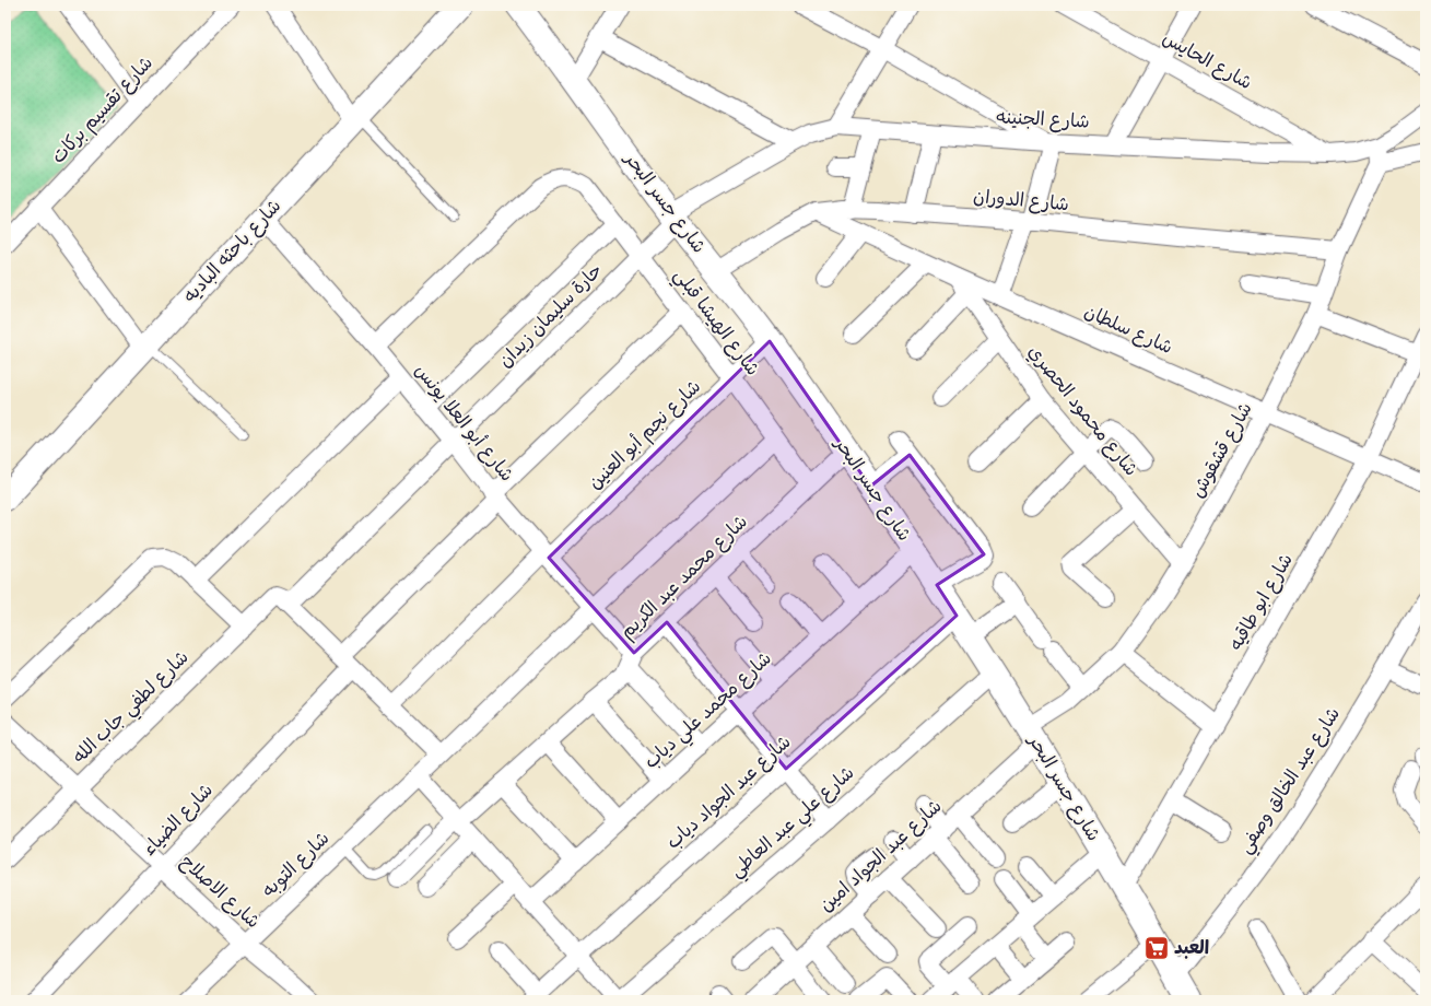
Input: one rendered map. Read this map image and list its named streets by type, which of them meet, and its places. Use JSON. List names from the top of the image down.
{
  "streets": {
    "main road": ["شارع جسر البحر", "شارع باحثه الباديه"],
    "street": [
      "شارع الحايس",
      "شارع تقسيم بركات",
      "شارع الجنينه",
      "شارع الدوران",
      "حارة سليمان زيدان",
      "شارع الهيشا قبلي",
      "شارع سلطان",
      "شارع محمود الحصري",
      "شارع أبو العلا يونس",
      "شارع نجم أبو العنين",
      "شارع قشقوش",
      "شارع محمد عبد الكريم",
      "شارع ابو طاقيه",
      "شارع لطفي جاب الله",
      "شارع محمد علي دياب",
      "شارع عبد الخالق وصفي",
      "شارع عبد الجواد دياب",
      "شارع الضياء",
      "شارع علي عبد العاطي",
      "شارع عبد الجواد امين",
      "شارع التوبه",
      "شارع الاصلاح"
    ]
  },
  "crossings": [
    ["شارع الحايس", "شارع الجنينه"],
    ["شارع الجنينه", "شارع جسر البحر"],
    ["شارع الجنينه", "حارة سليمان زيدان"],
    ["شارع الجنينه", "شارع قشقوش"],
    ["شارع الدوران", "شارع جسر البحر"],
    ["شارع الدوران", "شارع سلطان"],
    ["شارع الدوران", "شارع قشقوش"],
    ["شارع جسر البحر", "حارة سليمان زيدان"],
    ["شارع جسر البحر", "شارع نجم أبو العنين"],
    ["شارع جسر البحر", "شارع قشقوش"],
    ["شارع جسر البحر", "شارع محمد عبد الكريم"],
    ["شارع جسر البحر", "شارع ابو طاقيه"],
    ["شارع جسر البحر", "شارع محمد علي دياب"],
    ["شارع جسر البحر", "شارع عبد الخالق وصفي"],
    ["شارع جسر البحر", "شارع عبد الجواد دياب"],
    ["شارع جسر البحر", "شارع علي عبد العاطي"],
    ["شارع جسر البحر", "شارع عبد الجواد امين"],
    ["شارع باحثه الباديه", "شارع أبو العلا يونس"],
    ["حارة سليمان زيدان", "شارع الهيشا قبلي"],
    ["حارة سليمان زيدان", "شارع أبو العلا يونس"],
    ["حارة سليمان زيدان", "شارع لطفي جاب الله"],
    ["شارع الهيشا قبلي", "شارع أبو العلا يونس"],
    ["شارع الهيشا قبلي", "شارع نجم أبو العنين"],
    ["شارع الهيشا قبلي", "شارع محمد عبد الكريم"],
    ["شارع الهيشا قبلي", "شارع الضياء"],
    ["شارع الهيشا قبلي", "شارع التوبه"],
    ["شارع سلطان", "شارع محمود الحصري"],
    ["شارع سلطان", "شارع قشقوش"],
    ["شارع سلطان", "شارع ابو طاقيه"],
    ["شارع محمود الحصري", "شارع قشقوش"],
    ["شارع أبو العلا يونس", "شارع نجم أبو العنين"],
    ["شارع أبو العلا يونس", "شارع محمد عبد الكريم"],
    ["شارع أبو العلا يونس", "شارع محمد علي دياب"],
    ["شارع أبو العلا يونس", "شارع الضياء"],
    ["شارع أبو العلا يونس", "شارع التوبه"],
    ["شارع قشقوش", "شارع عبد الجواد امين"],
    ["شارع لطفي جاب الله", "شارع الاصلاح"],
    ["شارع الضياء", "شارع الاصلاح"],
    ["شارع التوبه", "شارع الاصلاح"]
  ],
  "places": {
    "supermarket": ["العبد"]
  }
}
